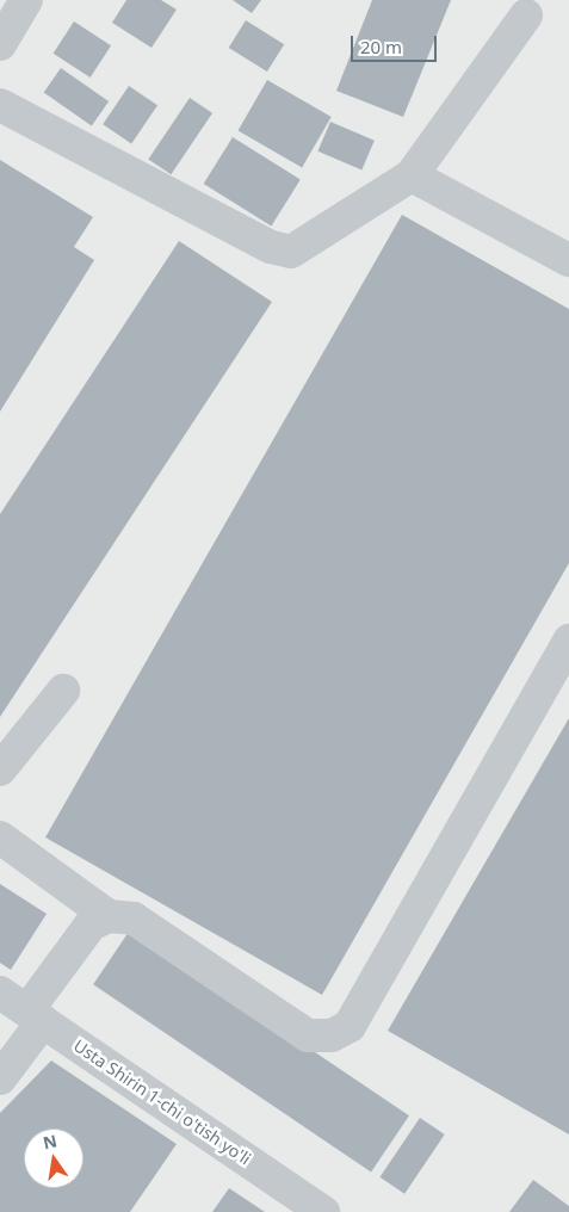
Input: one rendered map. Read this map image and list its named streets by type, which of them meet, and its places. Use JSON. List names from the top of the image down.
{
  "streets": {
    "street": ["Usta Shirin 1-chi o'tish yo'li"]
  },
  "scale_bar": "20 m",
  "north": "top"
}
